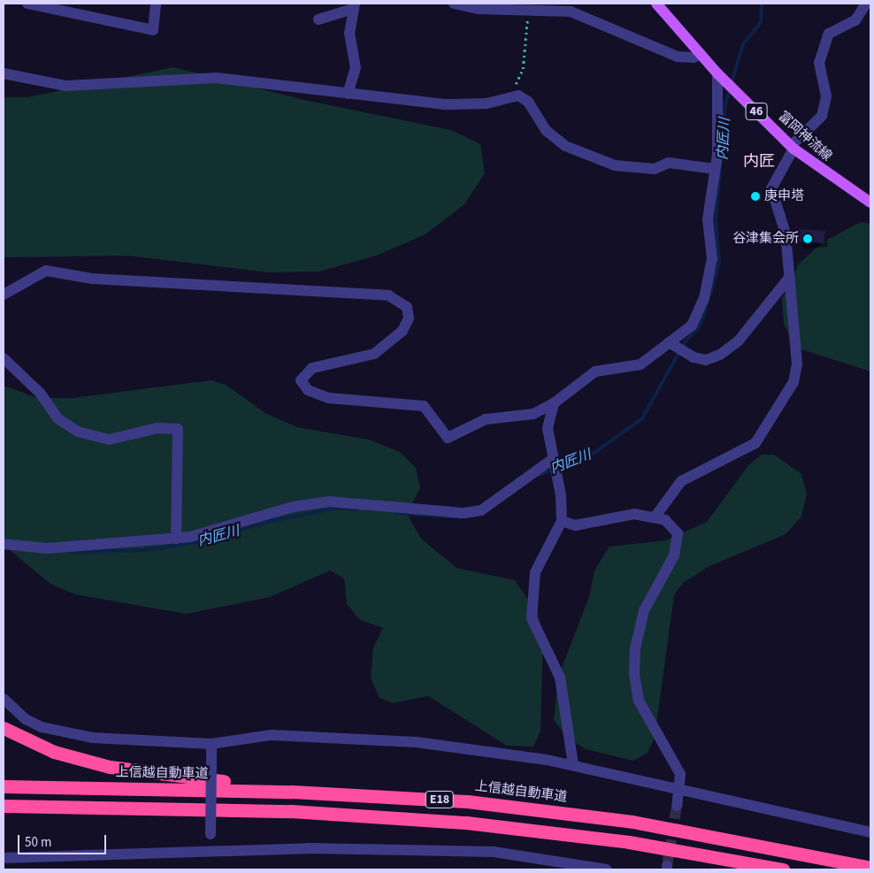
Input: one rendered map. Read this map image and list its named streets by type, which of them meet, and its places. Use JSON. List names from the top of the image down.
{
  "streets": {
    "highway": ["上信越自動車道", "E18"],
    "main road": ["46", "富岡神流線"]
  },
  "districts": ["内匠"],
  "water": ["内匠川"],
  "places": ["庚申塔", "谷津集会所"],
  "scale_bar": "50 m"
}
